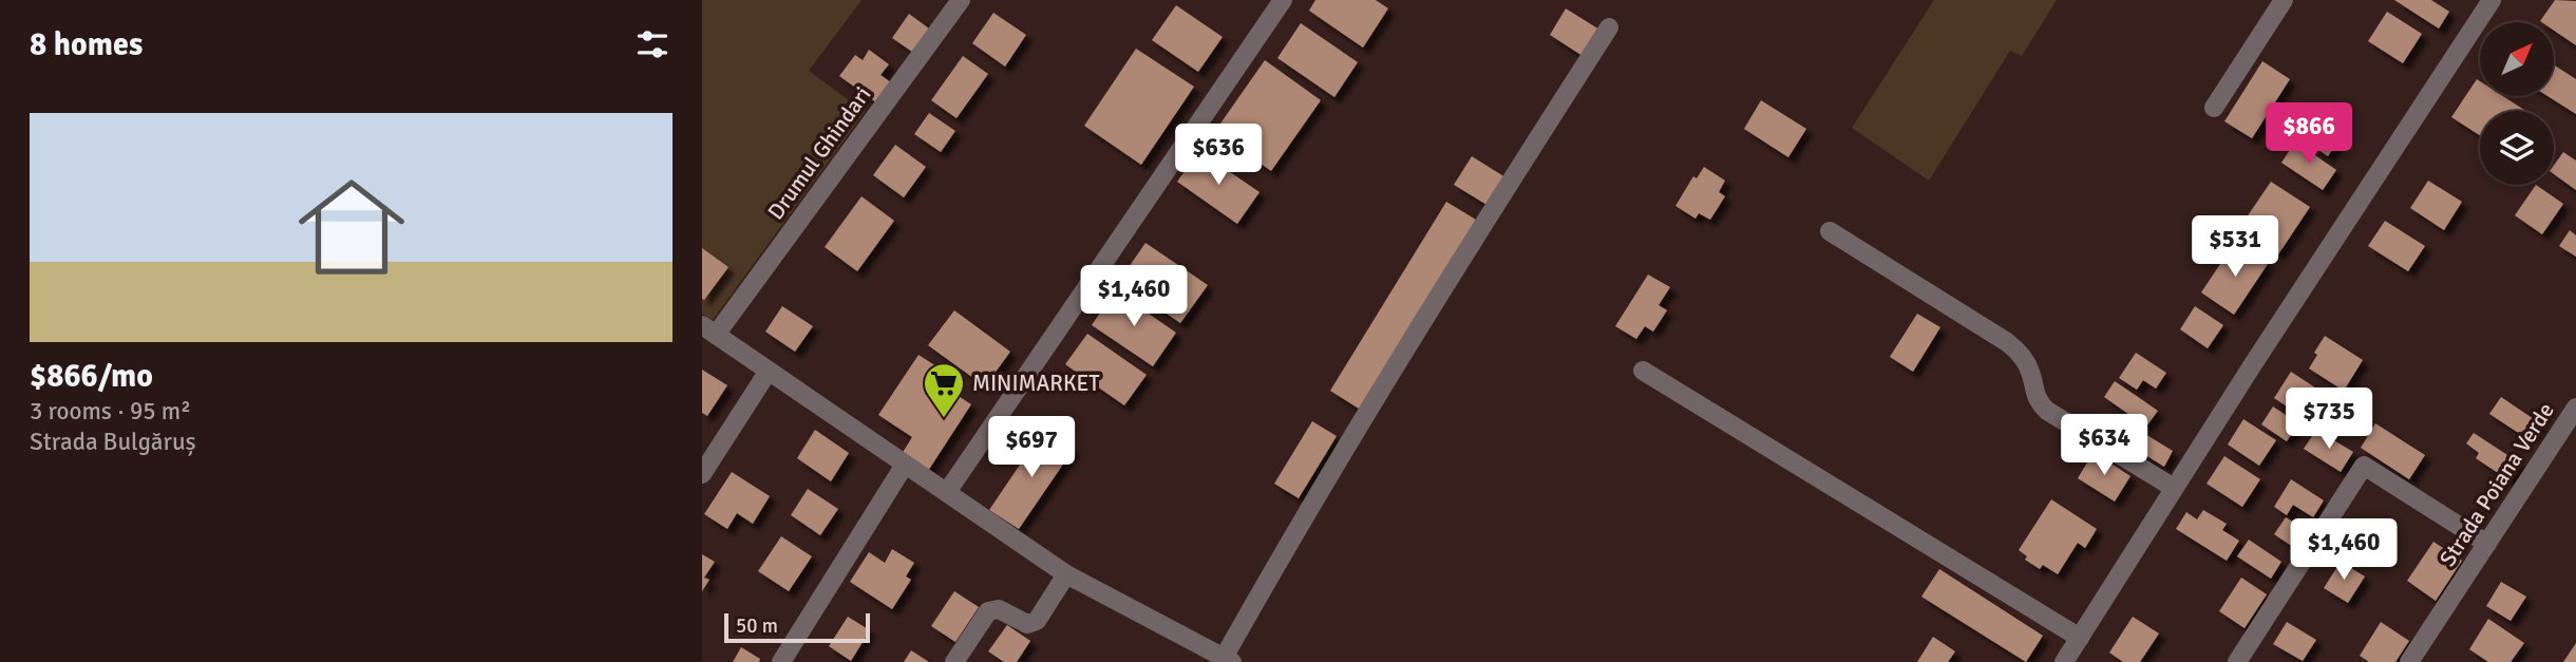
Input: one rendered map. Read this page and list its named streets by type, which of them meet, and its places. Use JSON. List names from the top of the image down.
{
  "streets": {
    "street": ["Drumul Ghindari", "Strada Poiana Verde"]
  },
  "places": {
    "supermarket": ["MINIMARKET"]
  },
  "scale_bar": "50 m",
  "north": "top right",
  "page": {
    "heading": "8 homes",
    "list": [
      {
        "name": "$866/mo",
        "note": "3 rooms · 95 m² · Strada Bulgăruș"
      }
    ],
    "price": [
      "$866",
      "$636",
      "$531",
      "$1,460",
      "$735",
      "$634",
      "$697",
      "$1,460"
    ],
    "scale": "50 m"
  }
}
